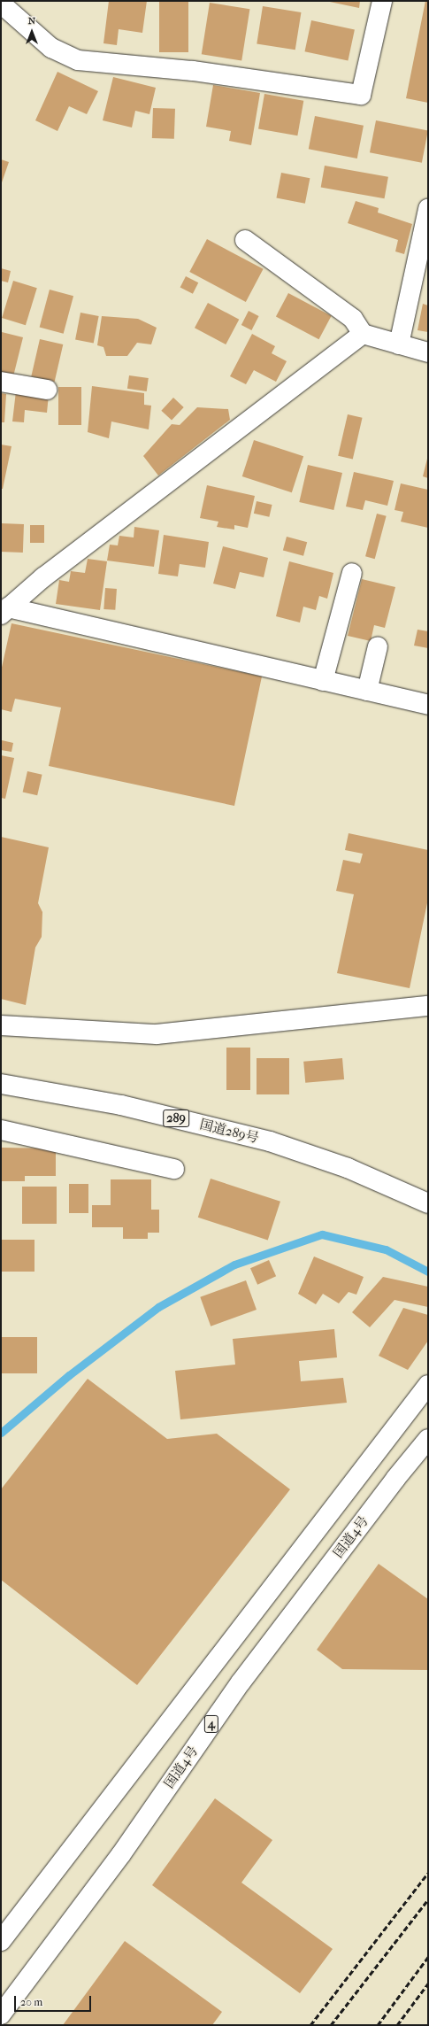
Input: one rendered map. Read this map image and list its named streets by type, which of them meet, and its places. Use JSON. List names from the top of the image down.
{
  "streets": {
    "main road": [
      "289",
      "国道289号",
      "国道4号",
      "4"
    ]
  },
  "scale_bar": "20 m",
  "north": "top"
}
